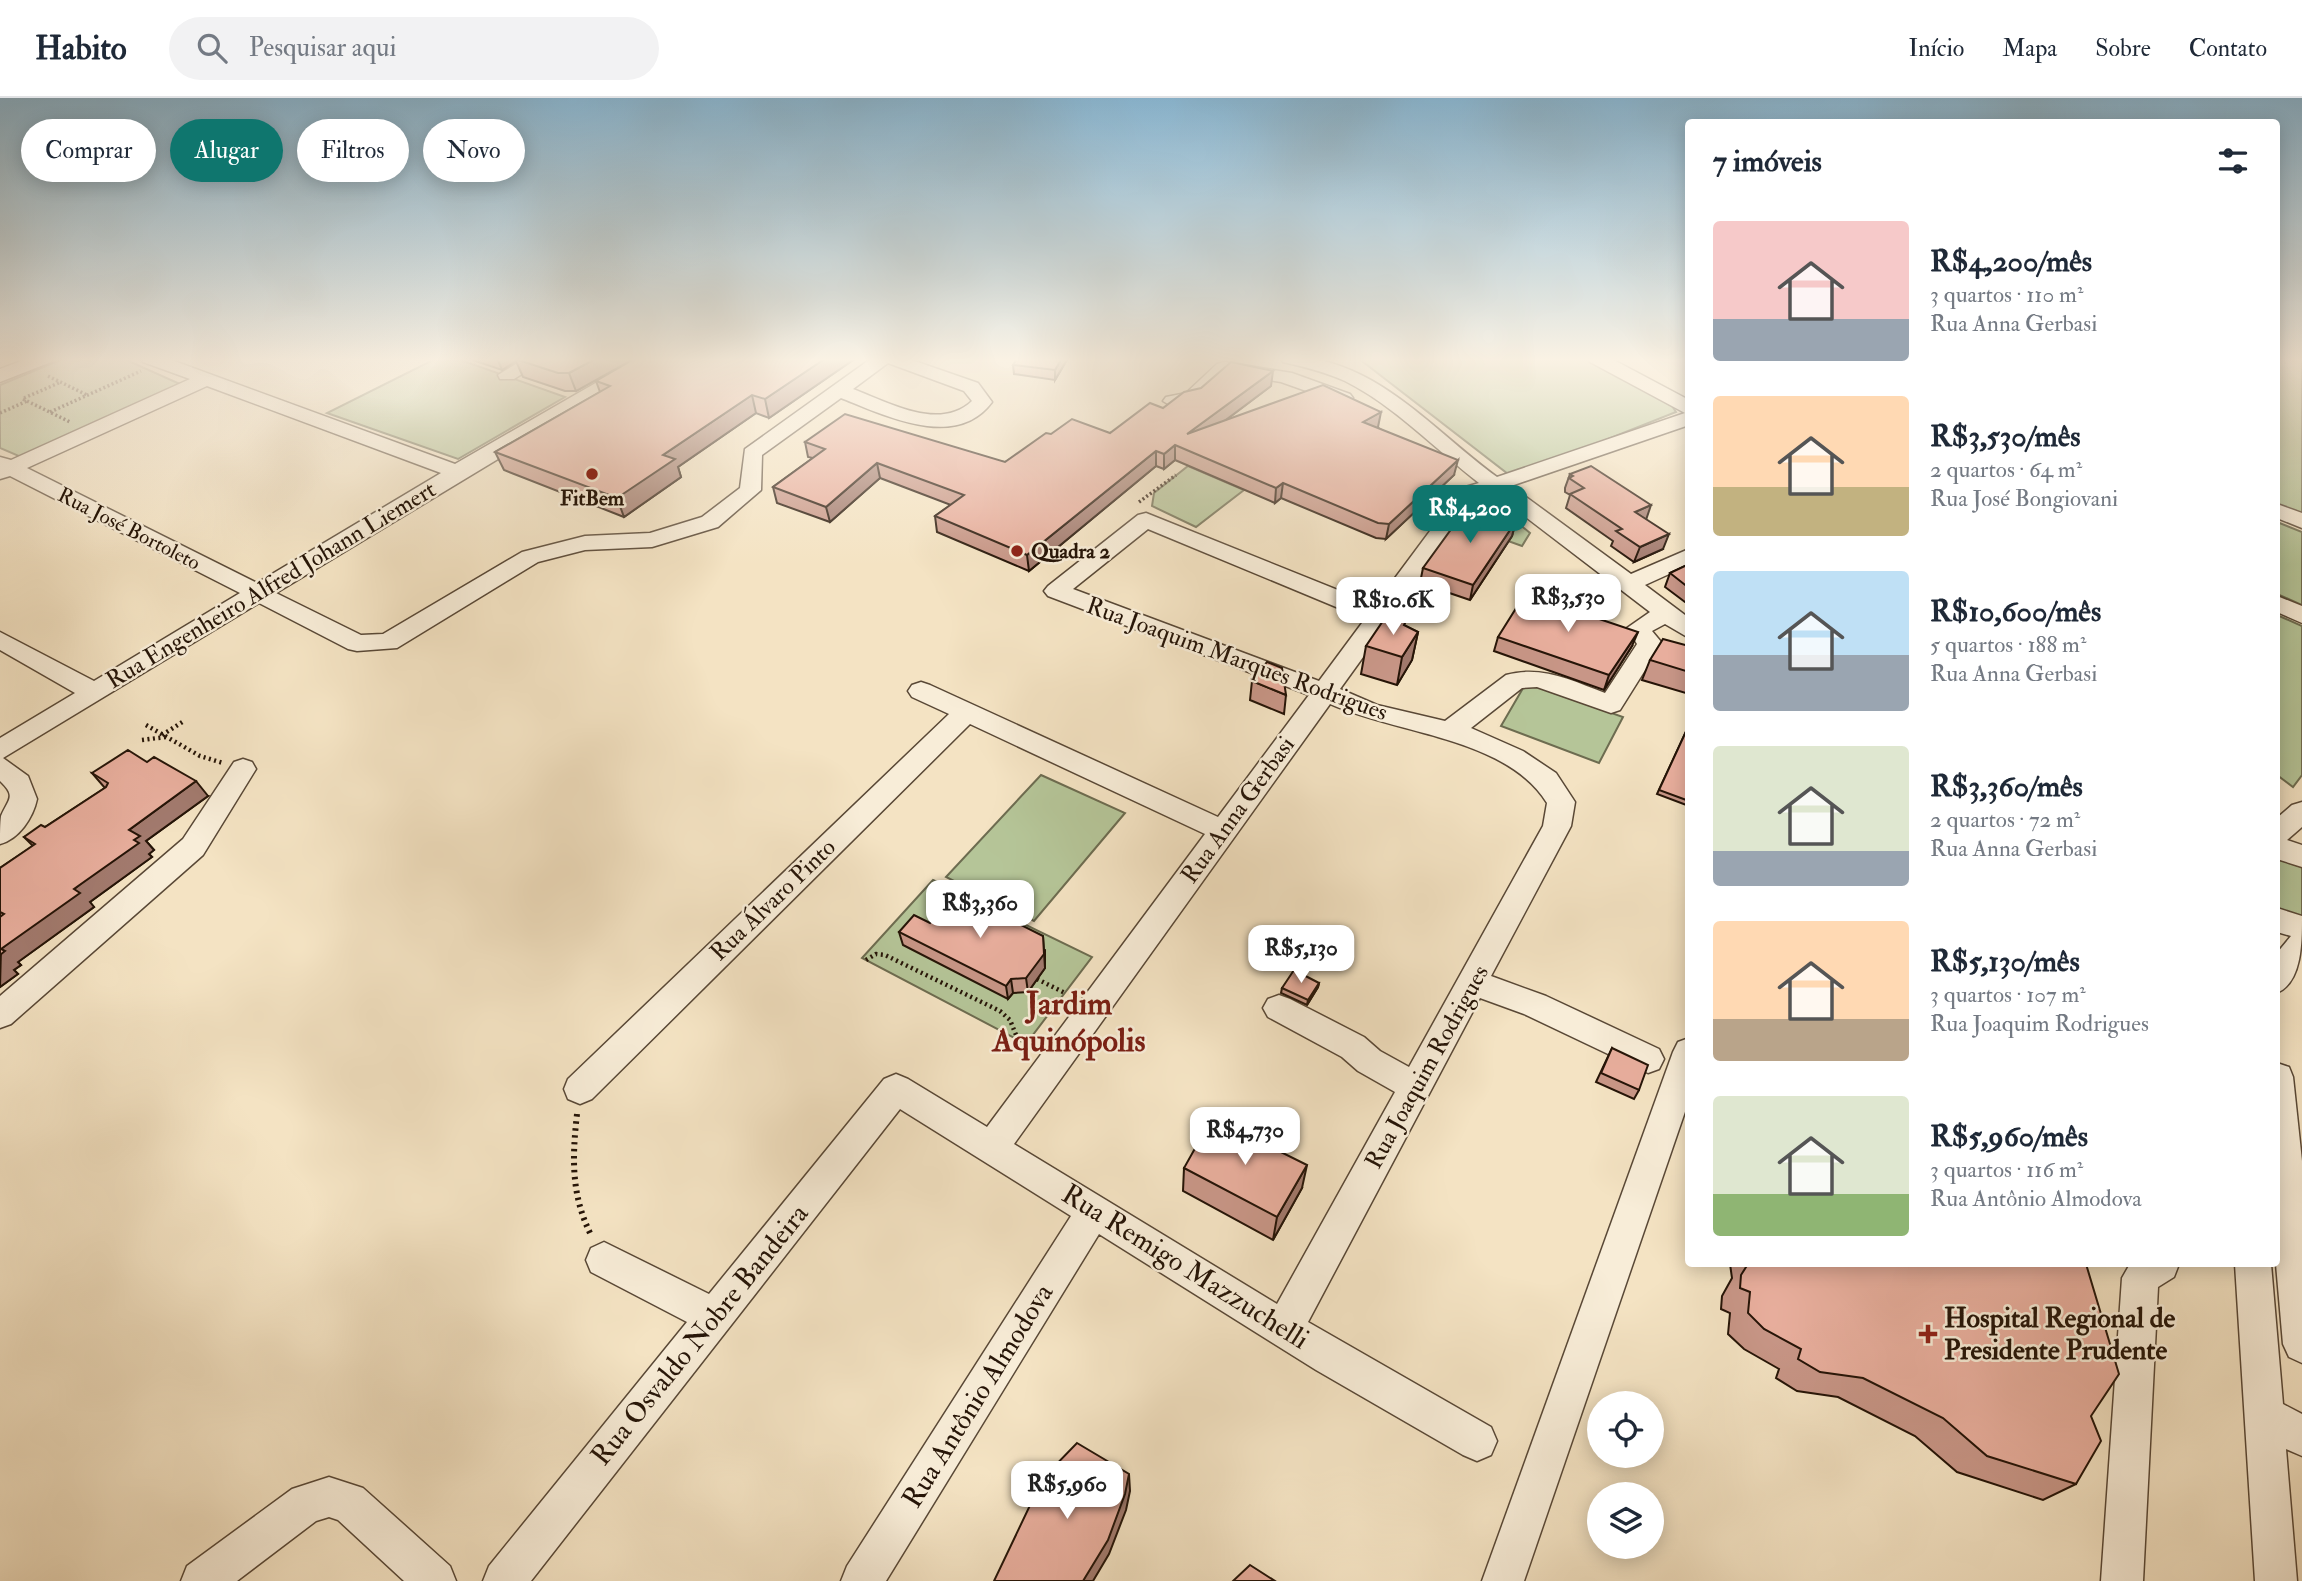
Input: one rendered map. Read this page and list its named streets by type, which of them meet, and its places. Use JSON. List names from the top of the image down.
{
  "streets": {
    "street": [
      "Rua José Bortoleto",
      "Rua Engenheiro Alfred Johann Liemert",
      "Rua Joaquim Marques Rodrigues",
      "Rua Anna Gerbasi",
      "Rua Álvaro Pinto",
      "Rua Joaquim Rodrigues",
      "Rua Remigo Mazzuchelli",
      "Rua Osvaldo Nobre Bandeira",
      "Rua Antônio Almodova"
    ]
  },
  "crossings": [
    ["Rua José Bortoleto", "Rua Engenheiro Alfred Johann Liemert"],
    ["Rua Joaquim Marques Rodrigues", "Rua Anna Gerbasi"],
    ["Rua Joaquim Marques Rodrigues", "Rua Joaquim Rodrigues"],
    ["Rua Anna Gerbasi", "Rua Remigo Mazzuchelli"],
    ["Rua Joaquim Rodrigues", "Rua Remigo Mazzuchelli"],
    ["Rua Remigo Mazzuchelli", "Rua Osvaldo Nobre Bandeira"],
    ["Rua Remigo Mazzuchelli", "Rua Antônio Almodova"]
  ],
  "districts": ["Jardim Aquinópolis"],
  "places": {
    "other": ["FitBem", "Quadra 2"],
    "health": ["Hospital Regional de Presidente Prudente"]
  },
  "page": {
    "header": "Habito",
    "search": "Pesquisar aqui",
    "nav": [
      "Início",
      "Mapa",
      "Sobre",
      "Contato"
    ],
    "chip": [
      "Comprar",
      "Alugar",
      "Filtros",
      "Novo"
    ],
    "heading": "7 imóveis",
    "list": [
      {
        "name": "R$4,200/mês",
        "note": "3 quartos · 110 m² · Rua Anna Gerbasi"
      },
      {
        "name": "R$3,530/mês",
        "note": "2 quartos · 64 m² · Rua José Bongiovani"
      },
      {
        "name": "R$10,600/mês",
        "note": "5 quartos · 188 m² · Rua Anna Gerbasi"
      },
      {
        "name": "R$3,360/mês",
        "note": "2 quartos · 72 m² · Rua Anna Gerbasi"
      },
      {
        "name": "R$5,130/mês",
        "note": "3 quartos · 107 m² · Rua Joaquim Rodrigues"
      },
      {
        "name": "R$5,960/mês",
        "note": "3 quartos · 116 m² · Rua Antônio Almodova"
      }
    ],
    "price": [
      "R$4,200",
      "R$3,530",
      "R$10.6K",
      "R$3,360",
      "R$5,130",
      "R$4,730",
      "R$5,960"
    ]
  }
}
